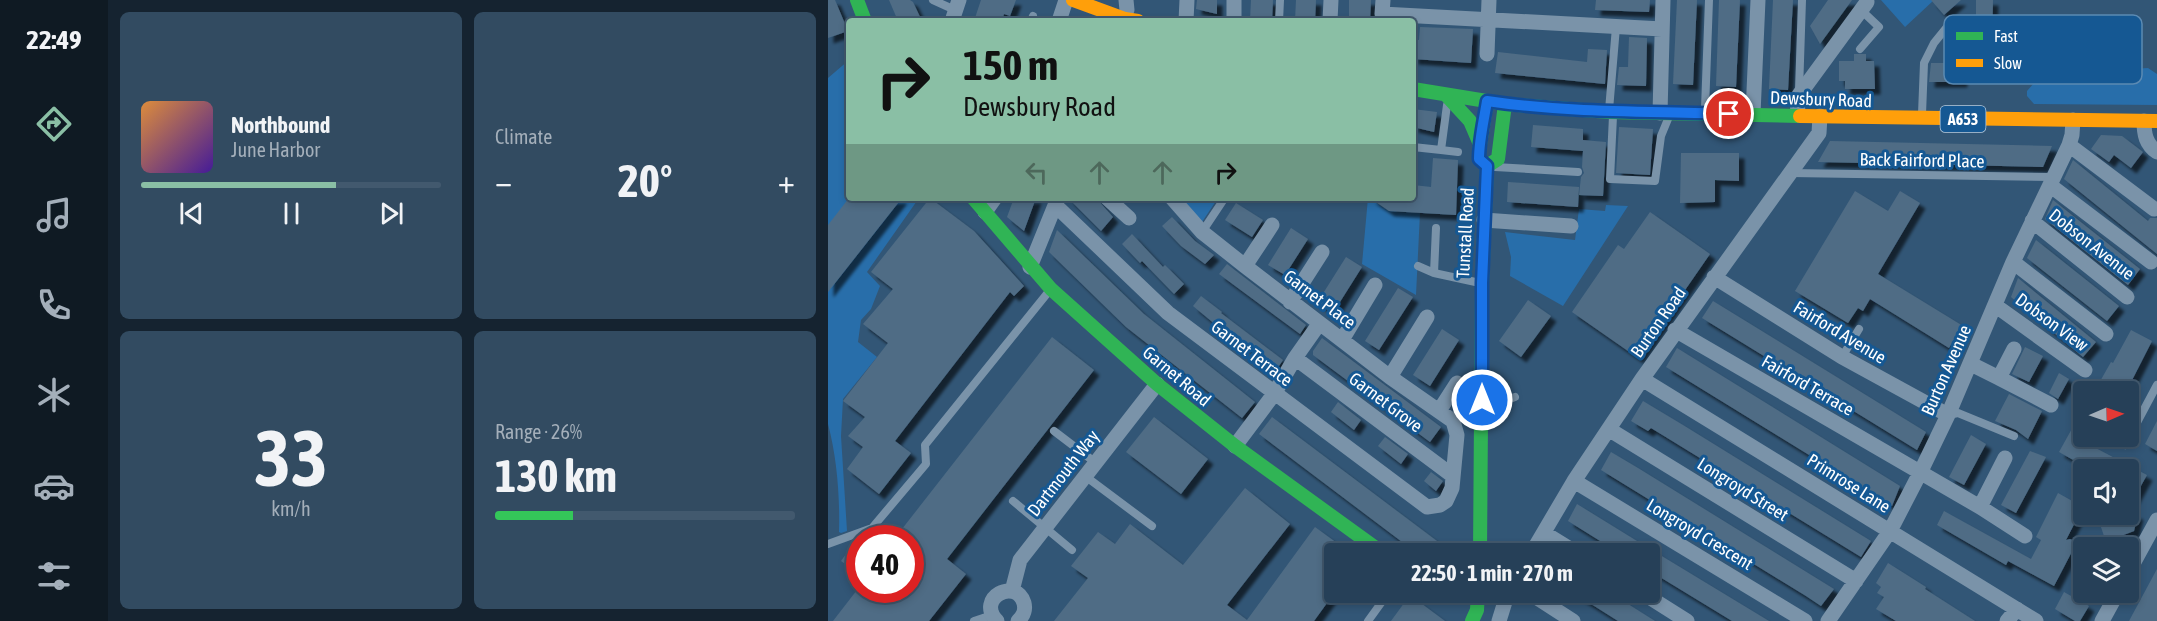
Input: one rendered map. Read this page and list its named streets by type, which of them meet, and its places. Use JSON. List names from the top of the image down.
{
  "streets": {
    "street": [
      "Dewsbury Road",
      "A653",
      "Tunstall Road",
      "Dobson Avenue",
      "Garnet Place",
      "Burton Road",
      "Dobson View",
      "Fairford Avenue",
      "Garnet Terrace",
      "Burton Avenue",
      "Garnet Road",
      "Fairford Terrace",
      "Garnet Grove",
      "Dartmouth Way",
      "Primrose Lane",
      "Longroyd Street",
      "Longroyd Crescent"
    ],
    "lane": ["Back Fairford Place"]
  },
  "crossings": [
    ["Dewsbury Road", "Tunstall Road"],
    ["Dewsbury Road", "Burton Road"],
    ["Dewsbury Road", "Burton Avenue"],
    ["Back Fairford Place", "Burton Road"],
    ["Back Fairford Place", "Burton Avenue"],
    ["Dobson Avenue", "Burton Avenue"],
    ["Garnet Place", "Garnet Terrace"],
    ["Garnet Place", "Garnet Grove"],
    ["Burton Road", "Fairford Avenue"],
    ["Burton Road", "Fairford Terrace"],
    ["Burton Road", "Primrose Lane"],
    ["Burton Road", "Longroyd Street"],
    ["Burton Road", "Longroyd Crescent"],
    ["Dobson View", "Burton Avenue"],
    ["Fairford Avenue", "Burton Avenue"],
    ["Garnet Terrace", "Garnet Grove"],
    ["Burton Avenue", "Fairford Terrace"],
    ["Burton Avenue", "Primrose Lane"],
    ["Burton Avenue", "Longroyd Street"],
    ["Garnet Road", "Dartmouth Way"]
  ],
  "legend": ["Fast", "Slow"],
  "north": "right",
  "page": {
    "tabs": "22:49",
    "tile": [
      "Climate",
      ["33", "km/h"],
      ["Range · 26%", "130 km"]
    ],
    "turn": ["150 m", "Dewsbury Road"],
    "song": ["Northbound", "June Harbor"],
    "heat": ["−", "20°", "+"],
    "limit": "40",
    "trip": "22:50 · 1 min · 270 m"
  }
}
